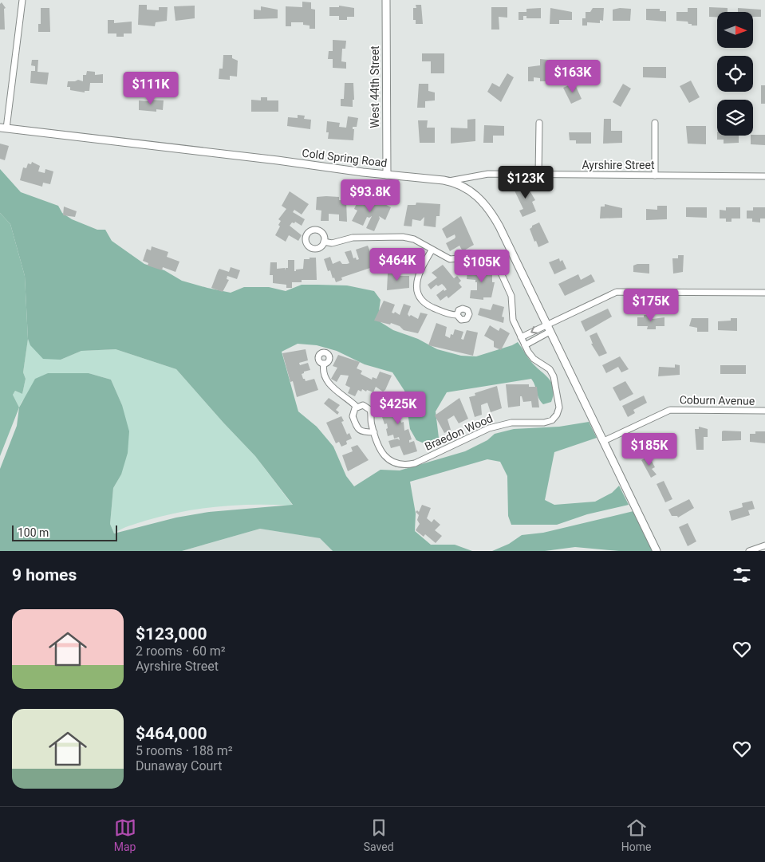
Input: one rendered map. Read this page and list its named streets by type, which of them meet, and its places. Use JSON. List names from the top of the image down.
{
  "streets": {
    "street": [
      "West 44th Street",
      "Cold Spring Road",
      "Ayrshire Street",
      "Coburn Avenue",
      "Braedon Wood"
    ]
  },
  "crossings": [
    ["West 44th Street", "Cold Spring Road"],
    ["Cold Spring Road", "Ayrshire Street"],
    ["Cold Spring Road", "Coburn Avenue"]
  ],
  "scale_bar": "100 m",
  "north": "right",
  "page": {
    "price": [
      "$163K",
      "$111K",
      "$123K",
      "$93.8K",
      "$464K",
      "$105K",
      "$175K",
      "$425K",
      "$185K"
    ],
    "scale": "100 m",
    "heading": "9 homes",
    "list": [
      {
        "name": "$123,000",
        "note": "2 rooms · 60 m² · Ayrshire Street"
      },
      {
        "name": "$464,000",
        "note": "5 rooms · 188 m² · Dunaway Court"
      }
    ],
    "tabs": ["Map", "Saved", "Home"]
  }
}
